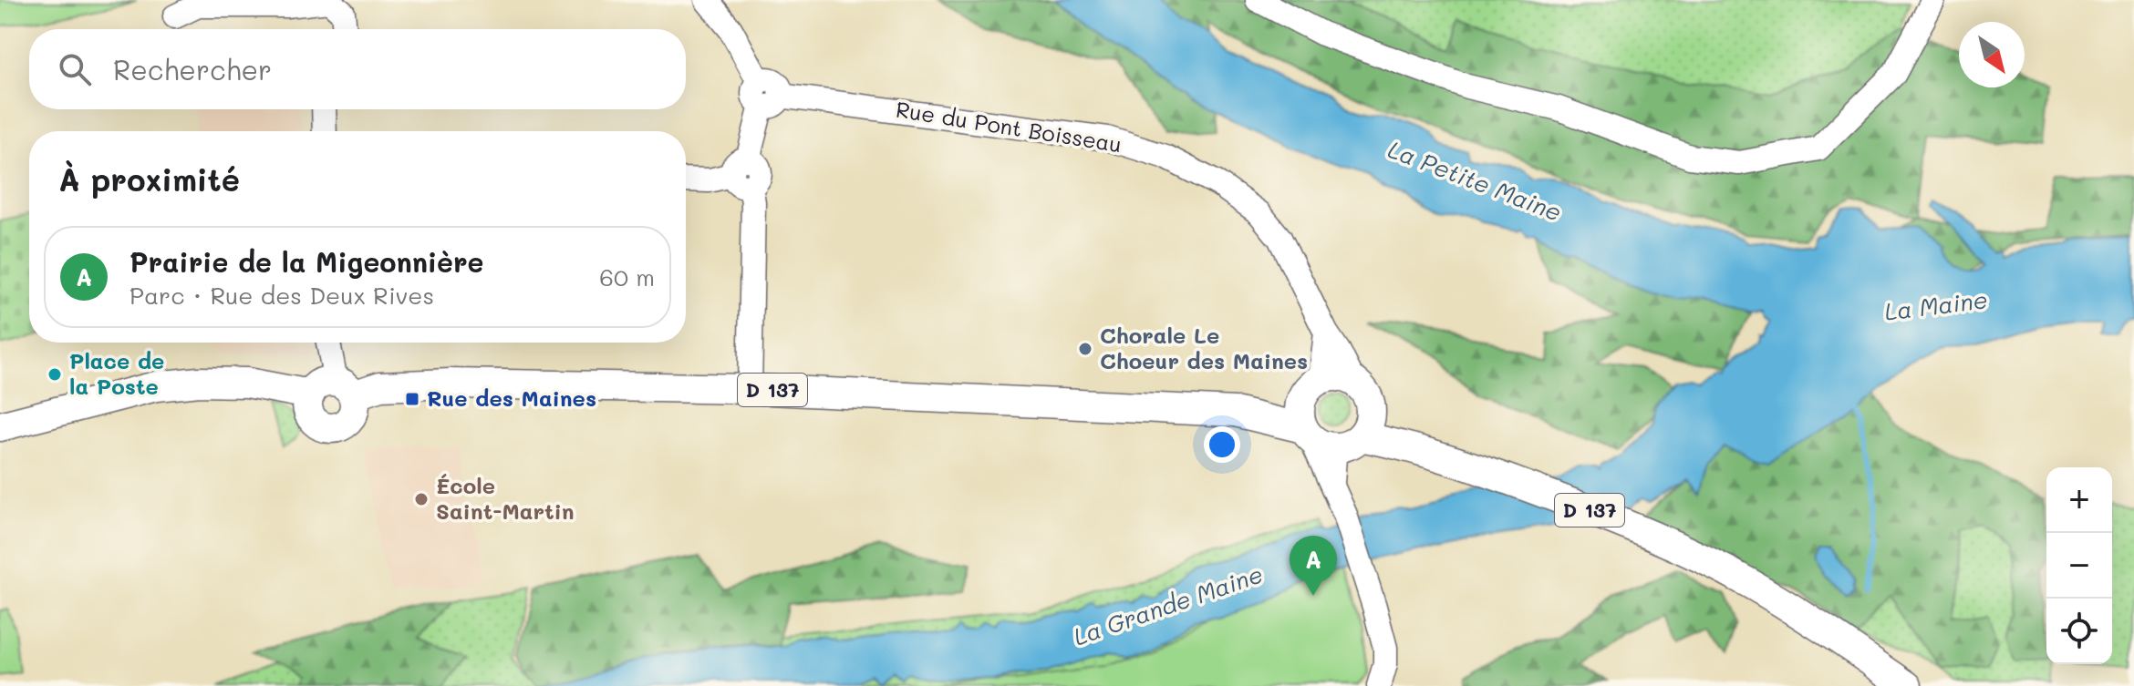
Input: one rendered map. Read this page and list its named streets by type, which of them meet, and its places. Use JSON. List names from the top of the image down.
{
  "streets": {
    "main road": ["D 137"],
    "street": ["Rue du Pont Boisseau"]
  },
  "crossings": [
    ["Rue du Pont Boisseau", "D 137"]
  ],
  "water": ["La Petite Maine", "La Maine", "La Grande Maine"],
  "places": {
    "other": ["Chorale Le Choeur des Maines", "Place de la Poste", "École Saint-Martin"],
    "transit": ["Rue des Maines"]
  },
  "north": "bottom right",
  "page": {
    "search": "Rechercher",
    "heading": "À proximité",
    "list": [
      {
        "mark": "A",
        "name": "Prairie de la Migeonnière",
        "note": "Parc · Rue des Deux Rives",
        "value": "60 m"
      }
    ],
    "map_buttons": ["+", "−"],
    "pins": "A"
  }
}
